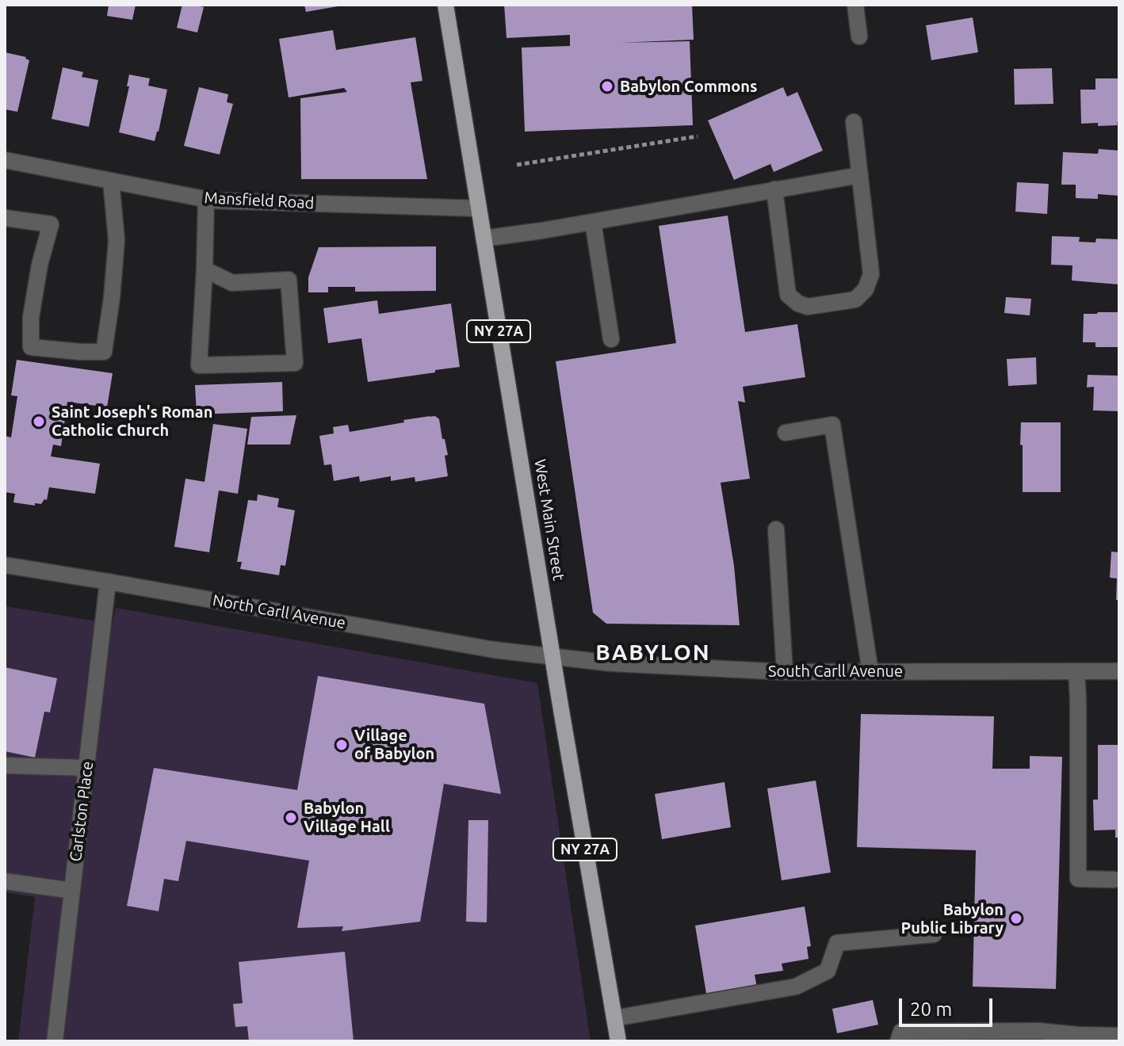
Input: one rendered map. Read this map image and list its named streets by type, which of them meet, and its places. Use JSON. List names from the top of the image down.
{
  "streets": {
    "main road": ["NY 27A", "West Main Street"],
    "street": [
      "Mansfield Road",
      "North Carll Avenue",
      "South Carll Avenue",
      "Carlston Place"
    ]
  },
  "crossings": [
    ["Mansfield Road", "West Main Street"],
    ["West Main Street", "North Carll Avenue"],
    ["West Main Street", "South Carll Avenue"],
    ["North Carll Avenue", "South Carll Avenue"],
    ["North Carll Avenue", "Carlston Place"]
  ],
  "districts": ["BABYLON"],
  "places": [
    "Babylon Commons",
    "Saint Joseph's Roman Catholic Church",
    "Village of Babylon",
    "Babylon Village Hall",
    "Babylon Public Library"
  ],
  "scale_bar": "20 m"
}
